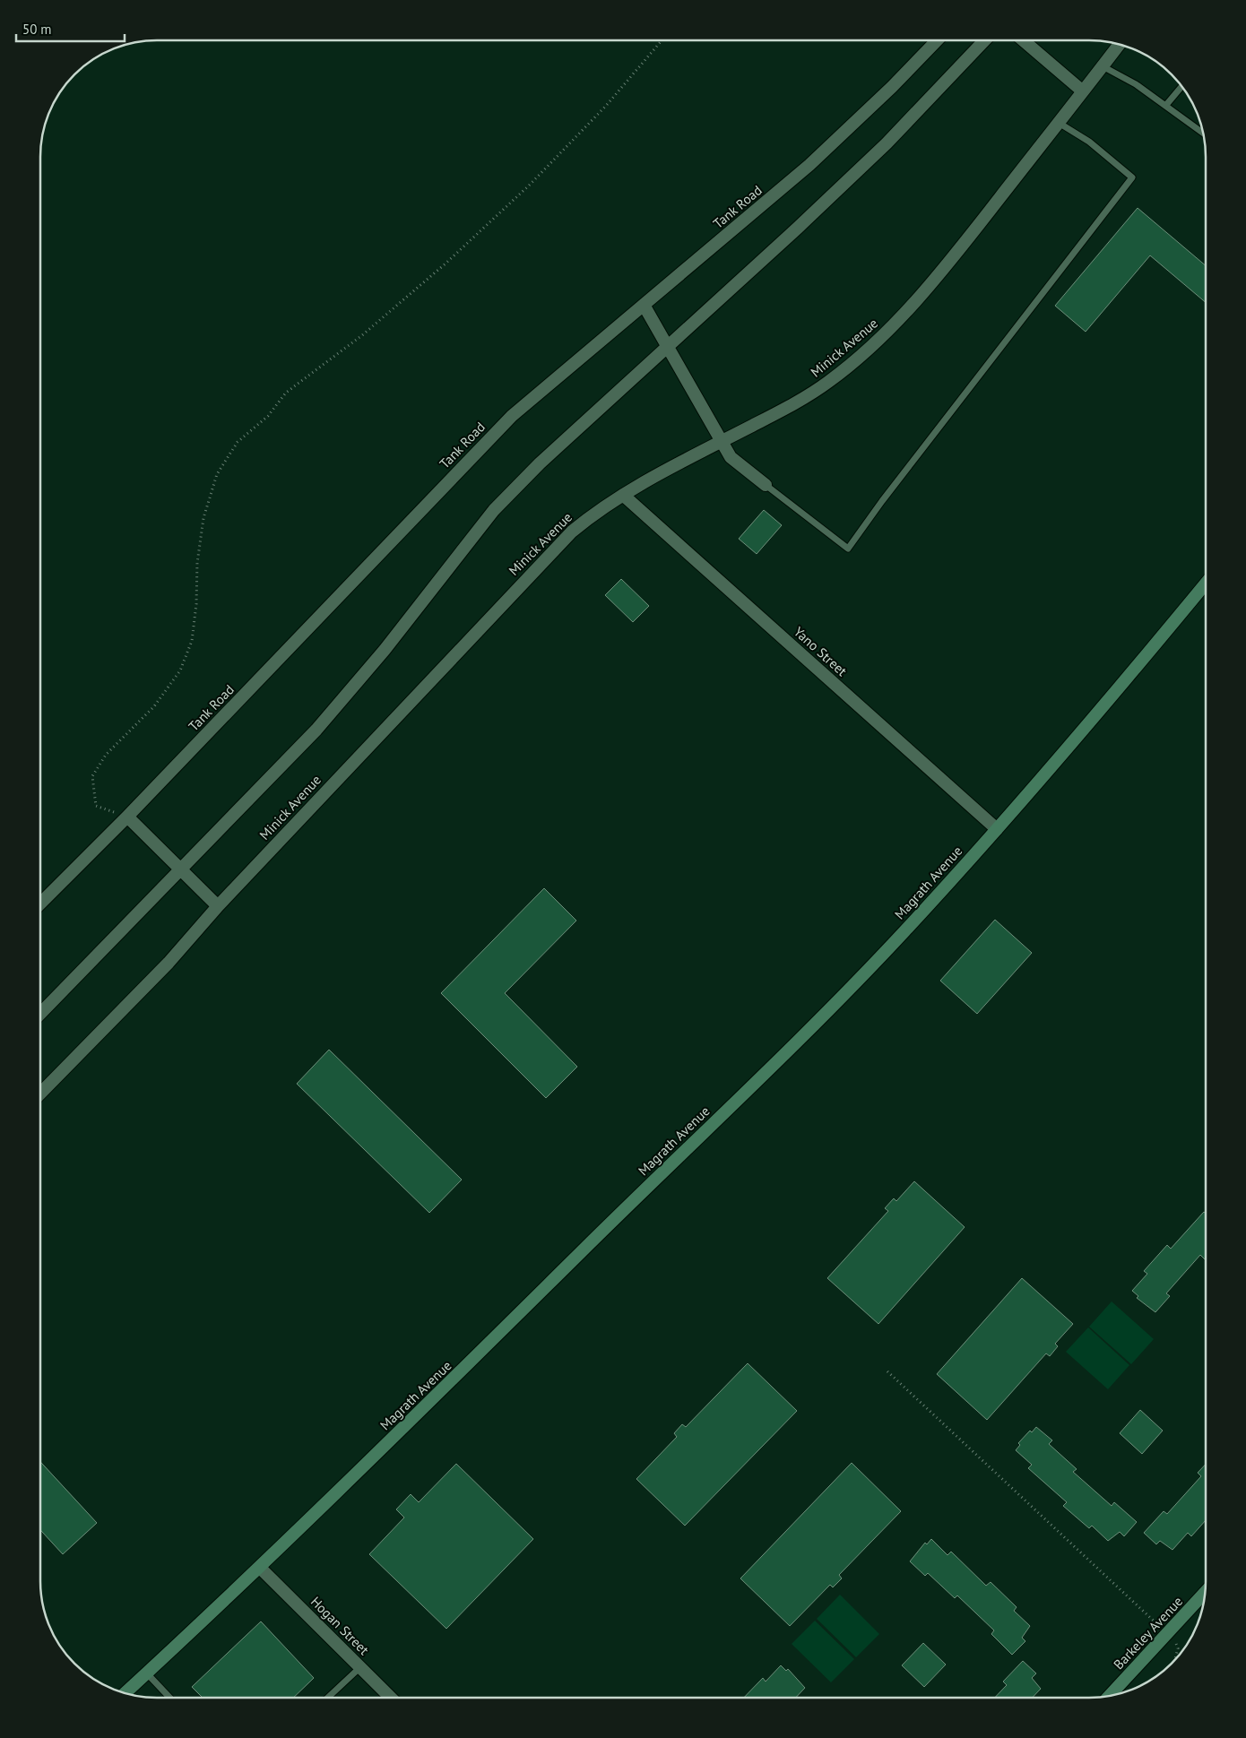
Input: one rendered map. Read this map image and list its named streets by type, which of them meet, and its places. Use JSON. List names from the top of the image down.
{
  "streets": {
    "main road": ["Magrath Avenue", "Barkeley Avenue"],
    "street": [
      "Tank Road",
      "Minick Avenue",
      "Yano Street",
      "Hogan Street"
    ]
  },
  "crossings": [
    ["Minick Avenue", "Yano Street"],
    ["Yano Street", "Magrath Avenue"],
    ["Magrath Avenue", "Hogan Street"]
  ],
  "scale_bar": "50 m"
}
